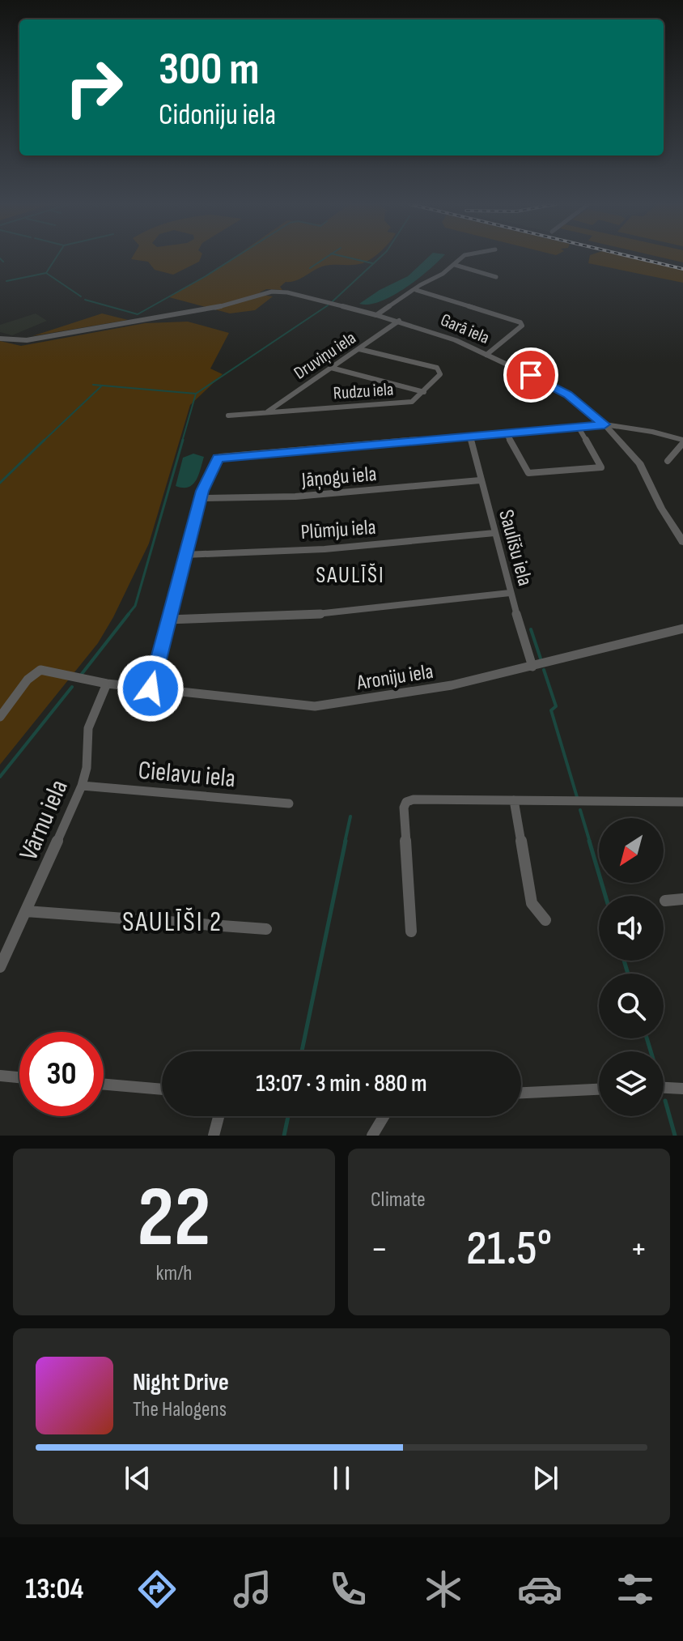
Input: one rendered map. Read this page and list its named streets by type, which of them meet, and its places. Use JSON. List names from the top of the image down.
{
  "streets": {
    "street": [
      "Garā iela",
      "Druviņu iela",
      "Rudzu iela",
      "Jāņogu iela",
      "Plūmju iela",
      "Saulīšu iela",
      "Aroniju iela",
      "Cielavu iela",
      "Vārnu iela"
    ]
  },
  "crossings": [
    ["Garā iela", "Druviņu iela"],
    ["Druviņu iela", "Rudzu iela"],
    ["Jāņogu iela", "Saulīšu iela"],
    ["Plūmju iela", "Saulīšu iela"],
    ["Saulīšu iela", "Aroniju iela"],
    ["Aroniju iela", "Vārnu iela"],
    ["Cielavu iela", "Vārnu iela"]
  ],
  "districts": ["SAULĪŠI", "SAULĪŠI 2"],
  "north": "bottom left",
  "page": {
    "turn": ["300 m", "Cidoniju iela"],
    "limit": "30",
    "trip": "13:07 · 3 min · 880 m",
    "tile": [
      ["22", "km/h"],
      "Climate"
    ],
    "heat": ["−", "21.5°", "+"],
    "song": ["Night Drive", "The Halogens"],
    "tabs": "13:04"
  }
}
